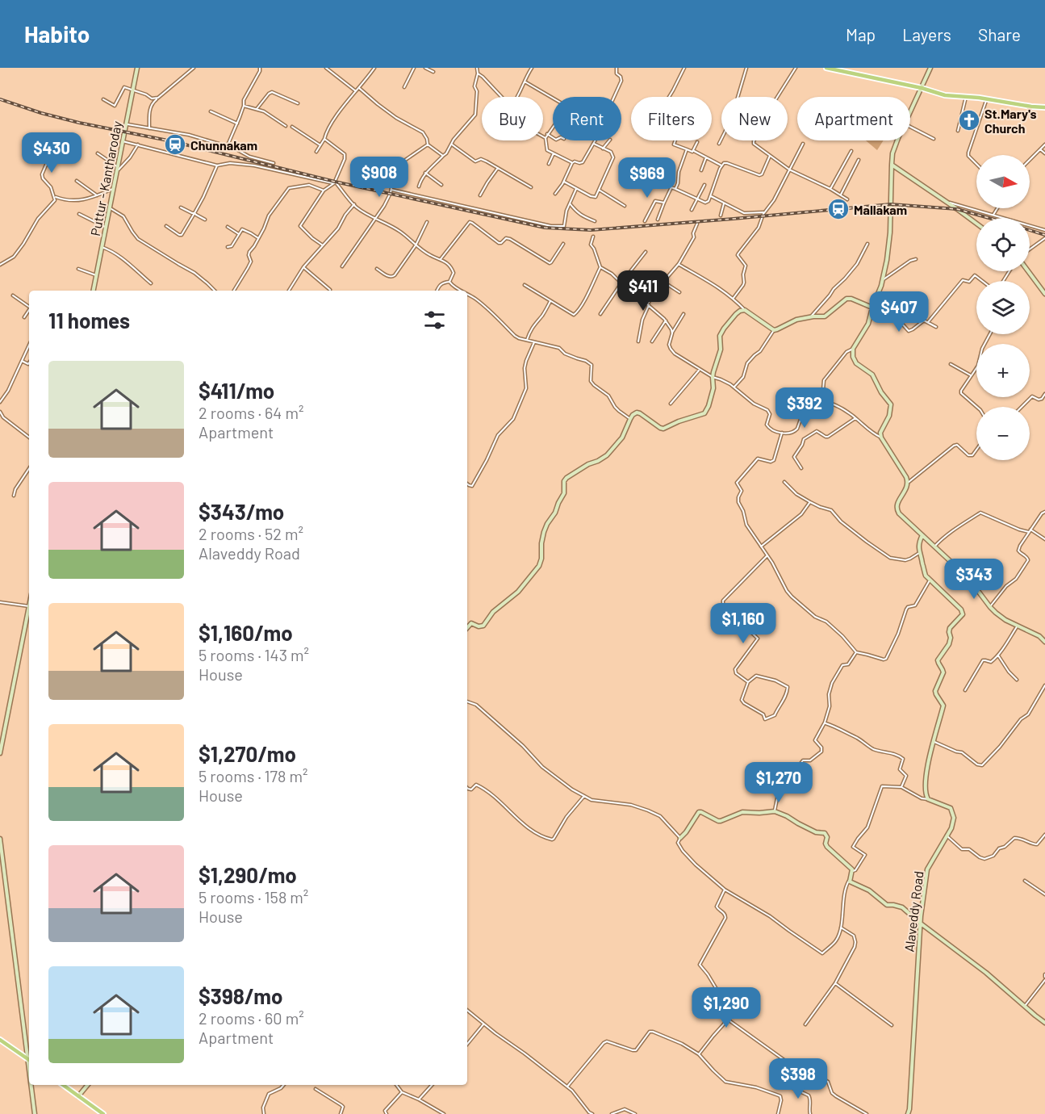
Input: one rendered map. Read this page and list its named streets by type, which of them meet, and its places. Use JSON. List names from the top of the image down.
{
  "streets": {
    "street": ["Puttur - Kantharoday", "Alaveddy Road"]
  },
  "places": {
    "church": ["St.Mary's Church"],
    "station": ["Chunnakam", "Mallakam"]
  },
  "north": "right",
  "page": {
    "header": "Habito",
    "nav": ["Map", "Layers", "Share"],
    "chip": [
      "Buy",
      "Rent",
      "Filters",
      "New",
      "Apartment"
    ],
    "price": [
      "$430",
      "$908",
      "$969",
      "$411",
      "$407",
      "$392",
      "$343",
      "$1,160",
      "$1,270",
      "$1,290",
      "$398"
    ],
    "map_buttons": ["+", "−"],
    "heading": "11 homes",
    "list": [
      {
        "name": "$411/mo",
        "note": "2 rooms · 64 m² · Apartment"
      },
      {
        "name": "$343/mo",
        "note": "2 rooms · 52 m² · Alaveddy Road"
      },
      {
        "name": "$1,160/mo",
        "note": "5 rooms · 143 m² · House"
      },
      {
        "name": "$1,270/mo",
        "note": "5 rooms · 178 m² · House"
      },
      {
        "name": "$1,290/mo",
        "note": "5 rooms · 158 m² · House"
      },
      {
        "name": "$398/mo",
        "note": "2 rooms · 60 m² · Apartment"
      }
    ]
  }
}
